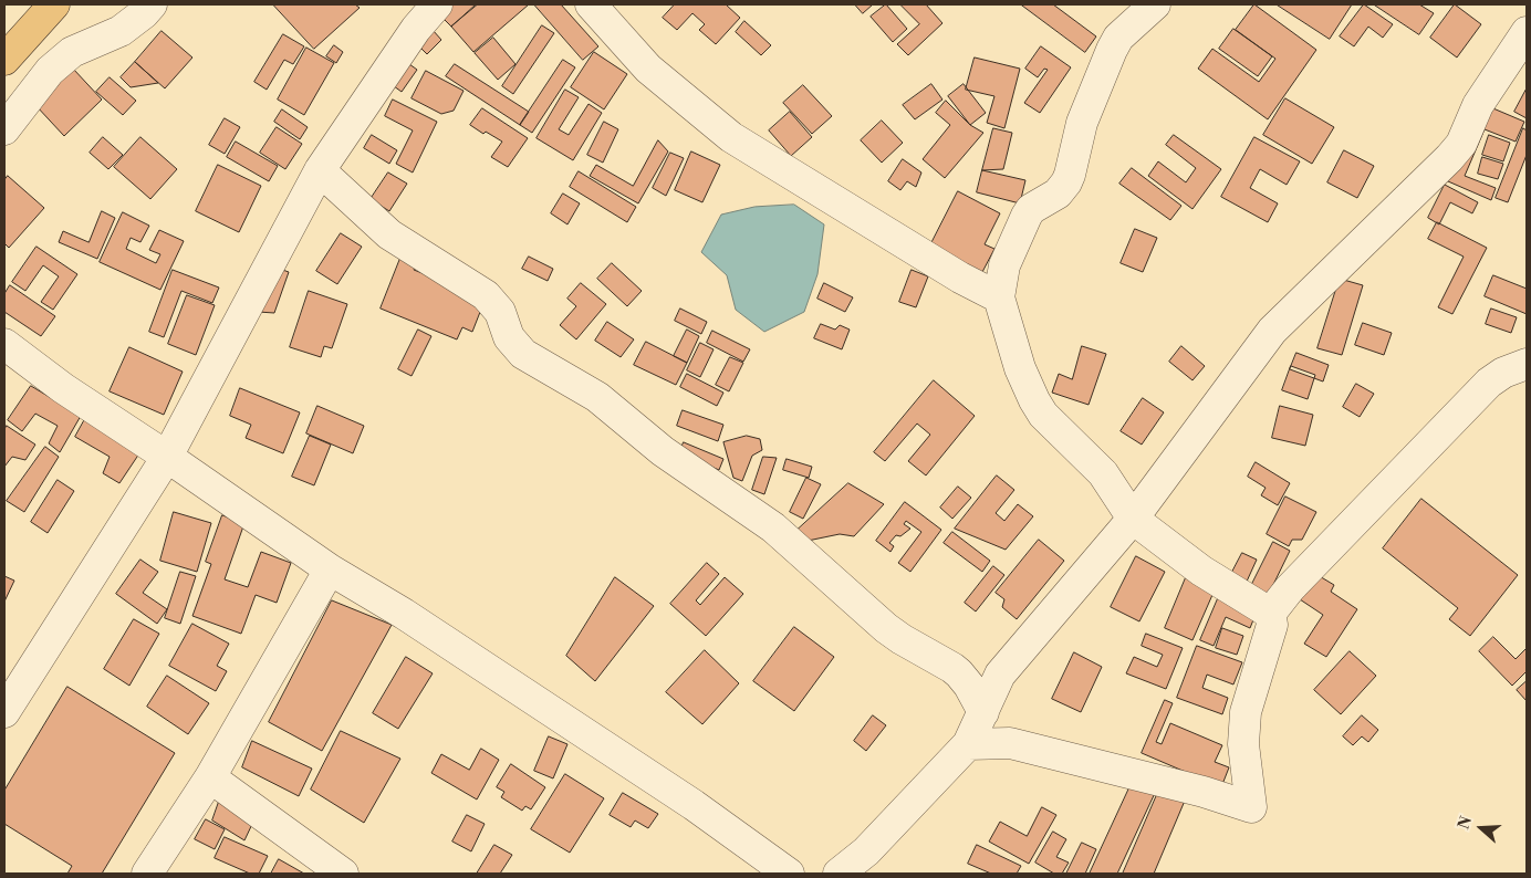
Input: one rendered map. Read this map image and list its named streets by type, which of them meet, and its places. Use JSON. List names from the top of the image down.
{
  "north": "left"
}
